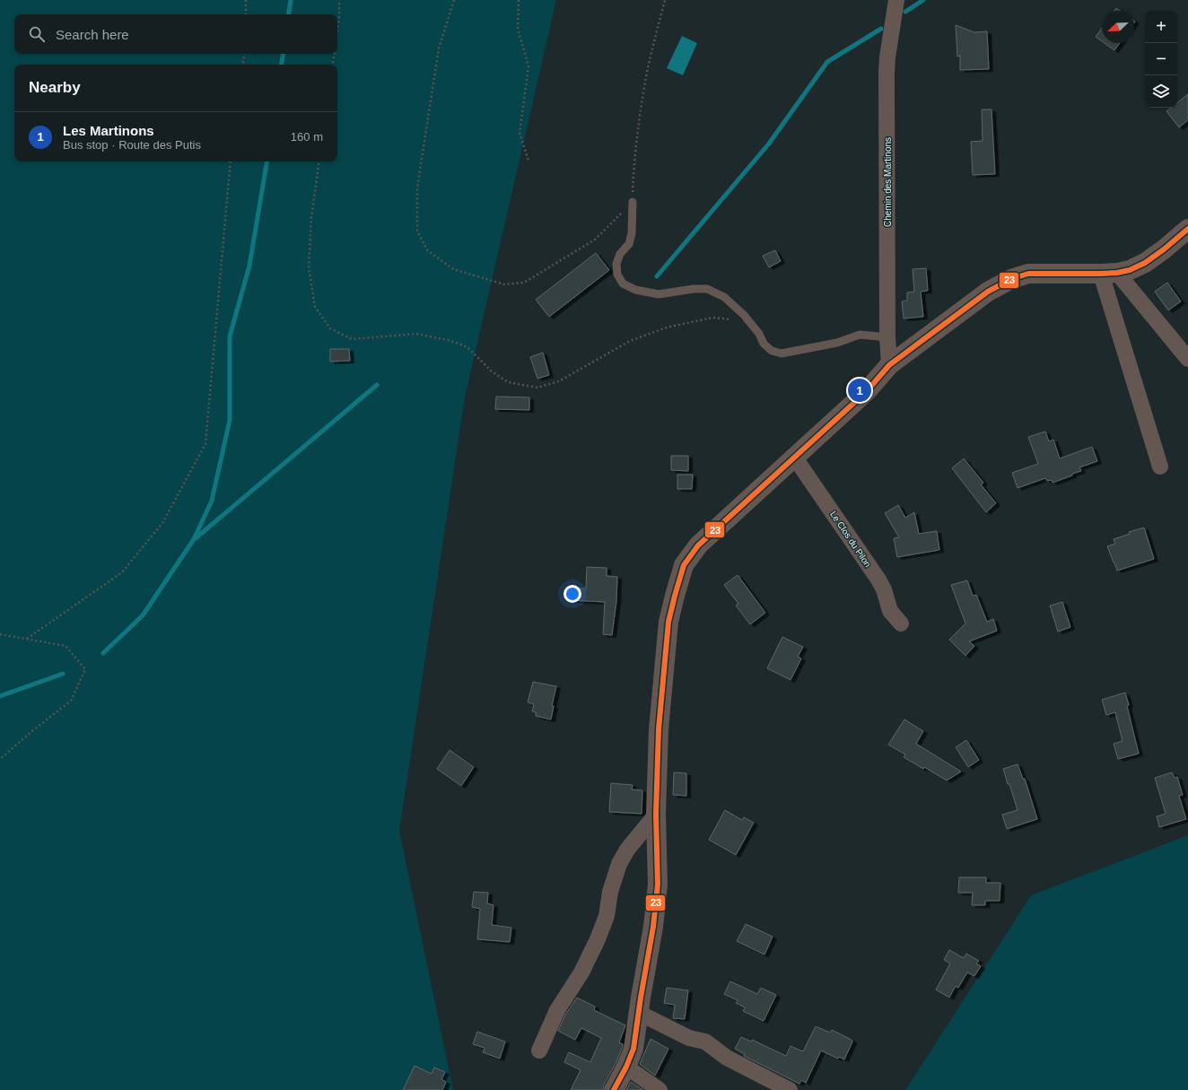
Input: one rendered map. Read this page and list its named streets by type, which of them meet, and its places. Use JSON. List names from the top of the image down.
{
  "streets": {
    "street": ["Chemin des Martinons", "Le Clos du Pilon"]
  },
  "lines": ["transit line 23"],
  "north": "bottom left",
  "page": {
    "map_buttons": ["+", "−"],
    "search": "Search here",
    "heading": "Nearby",
    "list": [
      {
        "mark": "1",
        "name": "Les Martinons",
        "note": "Bus stop · Route des Putis",
        "value": "160 m"
      }
    ],
    "pins": "1"
  }
}
